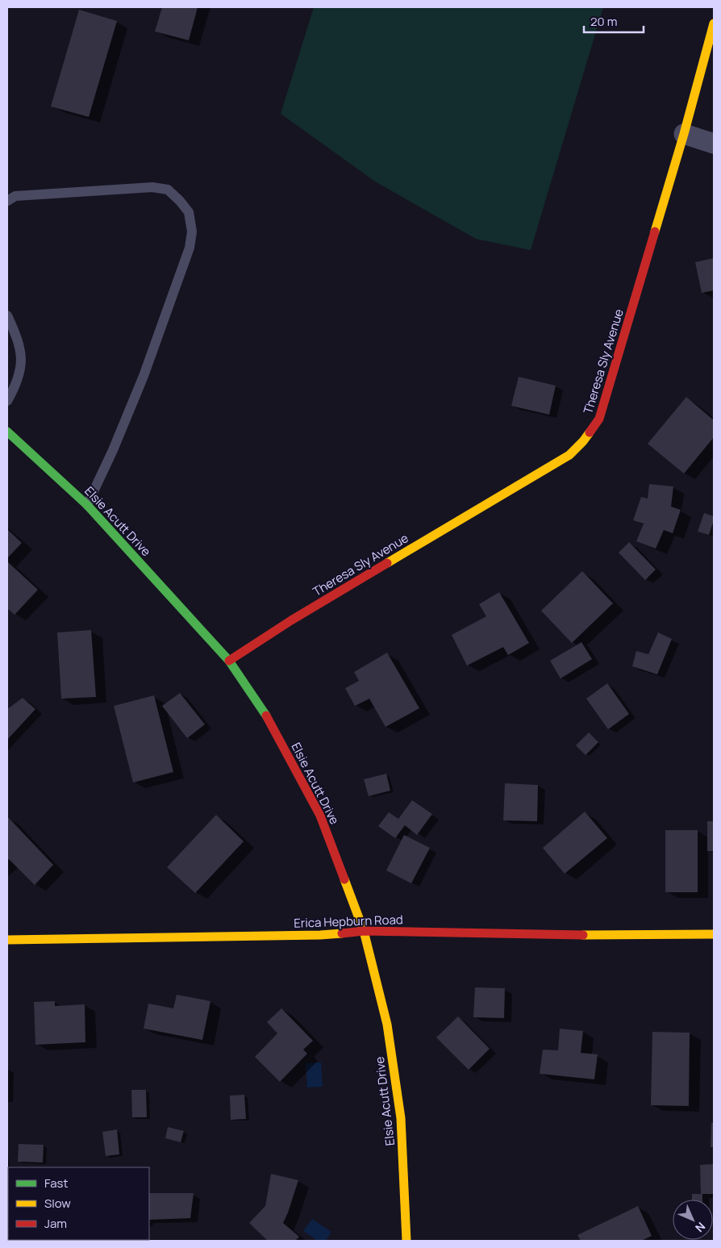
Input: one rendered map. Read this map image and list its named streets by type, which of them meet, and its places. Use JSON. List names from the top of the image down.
{
  "streets": {
    "street": ["Theresa Sly Avenue", "Elsie Acutt Drive", "Erica Hepburn Road"]
  },
  "crossings": [
    ["Theresa Sly Avenue", "Elsie Acutt Drive"],
    ["Elsie Acutt Drive", "Erica Hepburn Road"]
  ],
  "legend": ["Fast", "Slow", "Jam"],
  "scale_bar": "20 m",
  "north": "bottom right"
}
